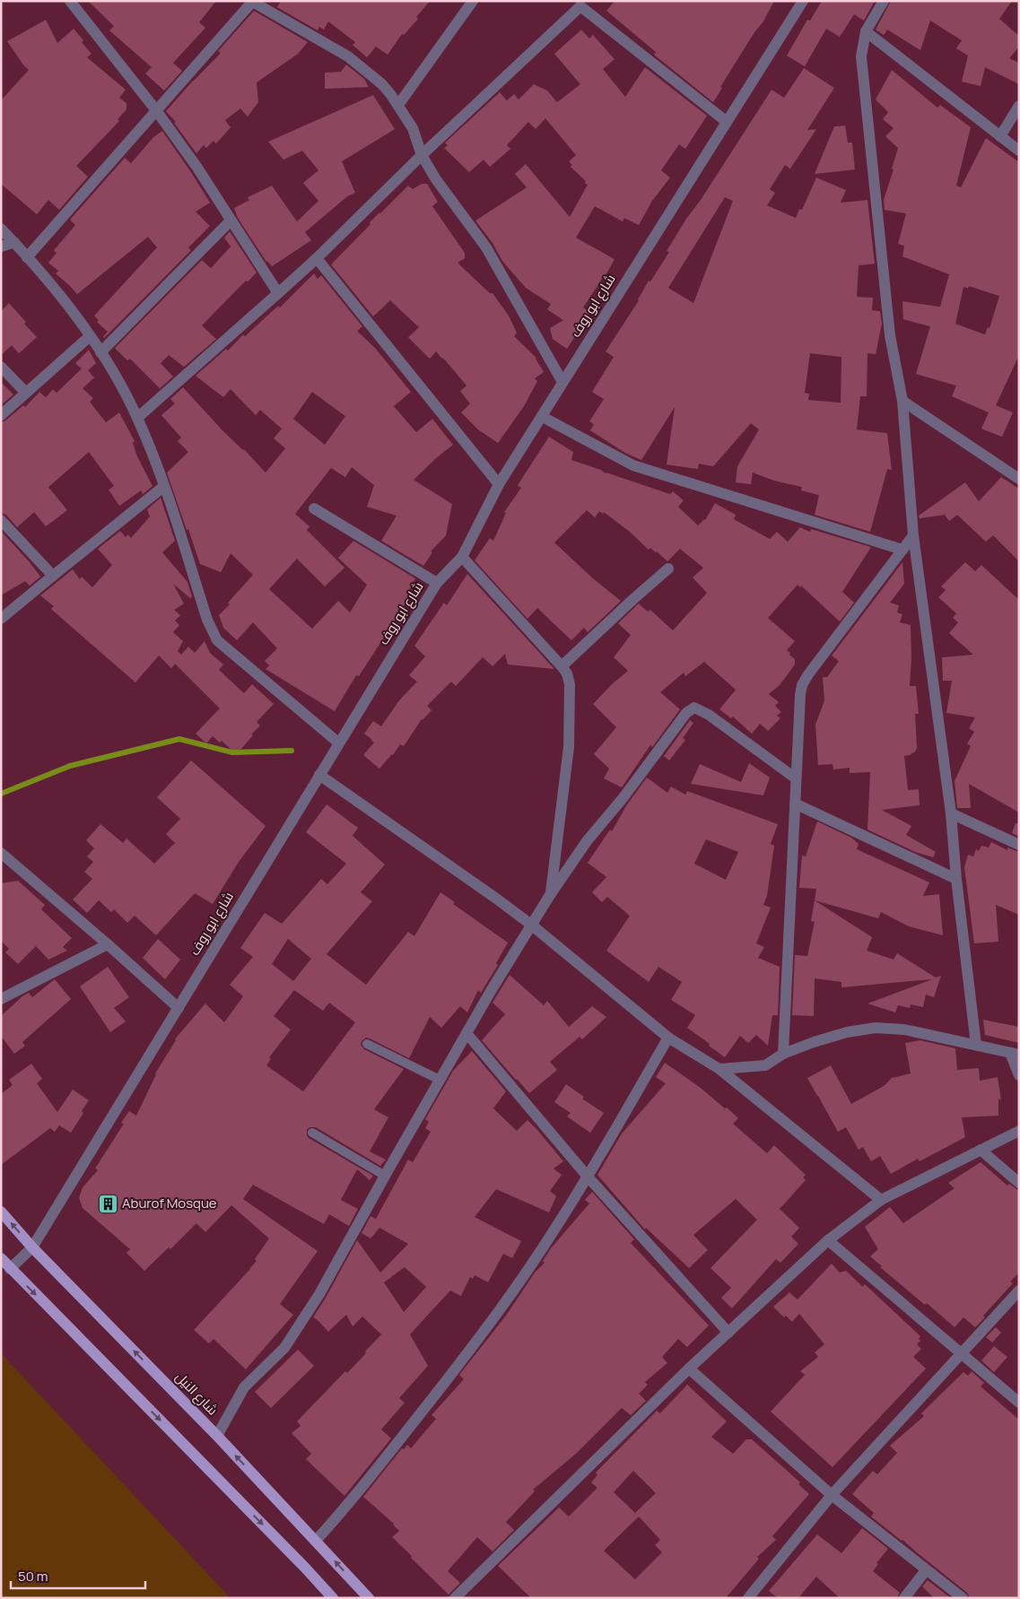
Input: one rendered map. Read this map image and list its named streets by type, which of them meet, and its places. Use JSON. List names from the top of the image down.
{
  "streets": {
    "main road": ["شارع النيل"],
    "street": ["شارع ابو روف"]
  },
  "crossings": [
    ["شارع ابو روف", "شارع النيل"]
  ],
  "places": {
    "building": ["Aburof Mosque"]
  },
  "scale_bar": "50 m"
}
